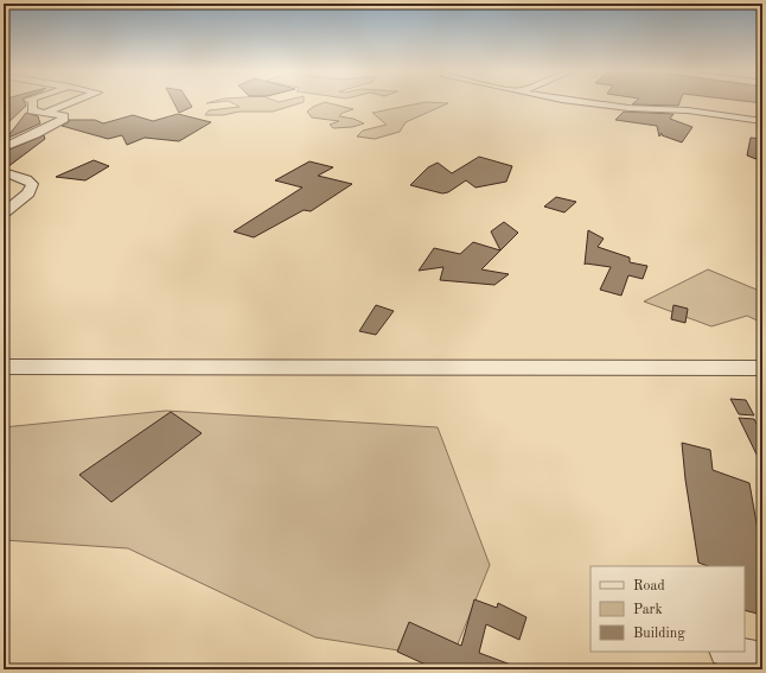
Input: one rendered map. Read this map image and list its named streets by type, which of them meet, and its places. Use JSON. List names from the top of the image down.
{
  "legend": ["Road", "Park", "Building"]
}
